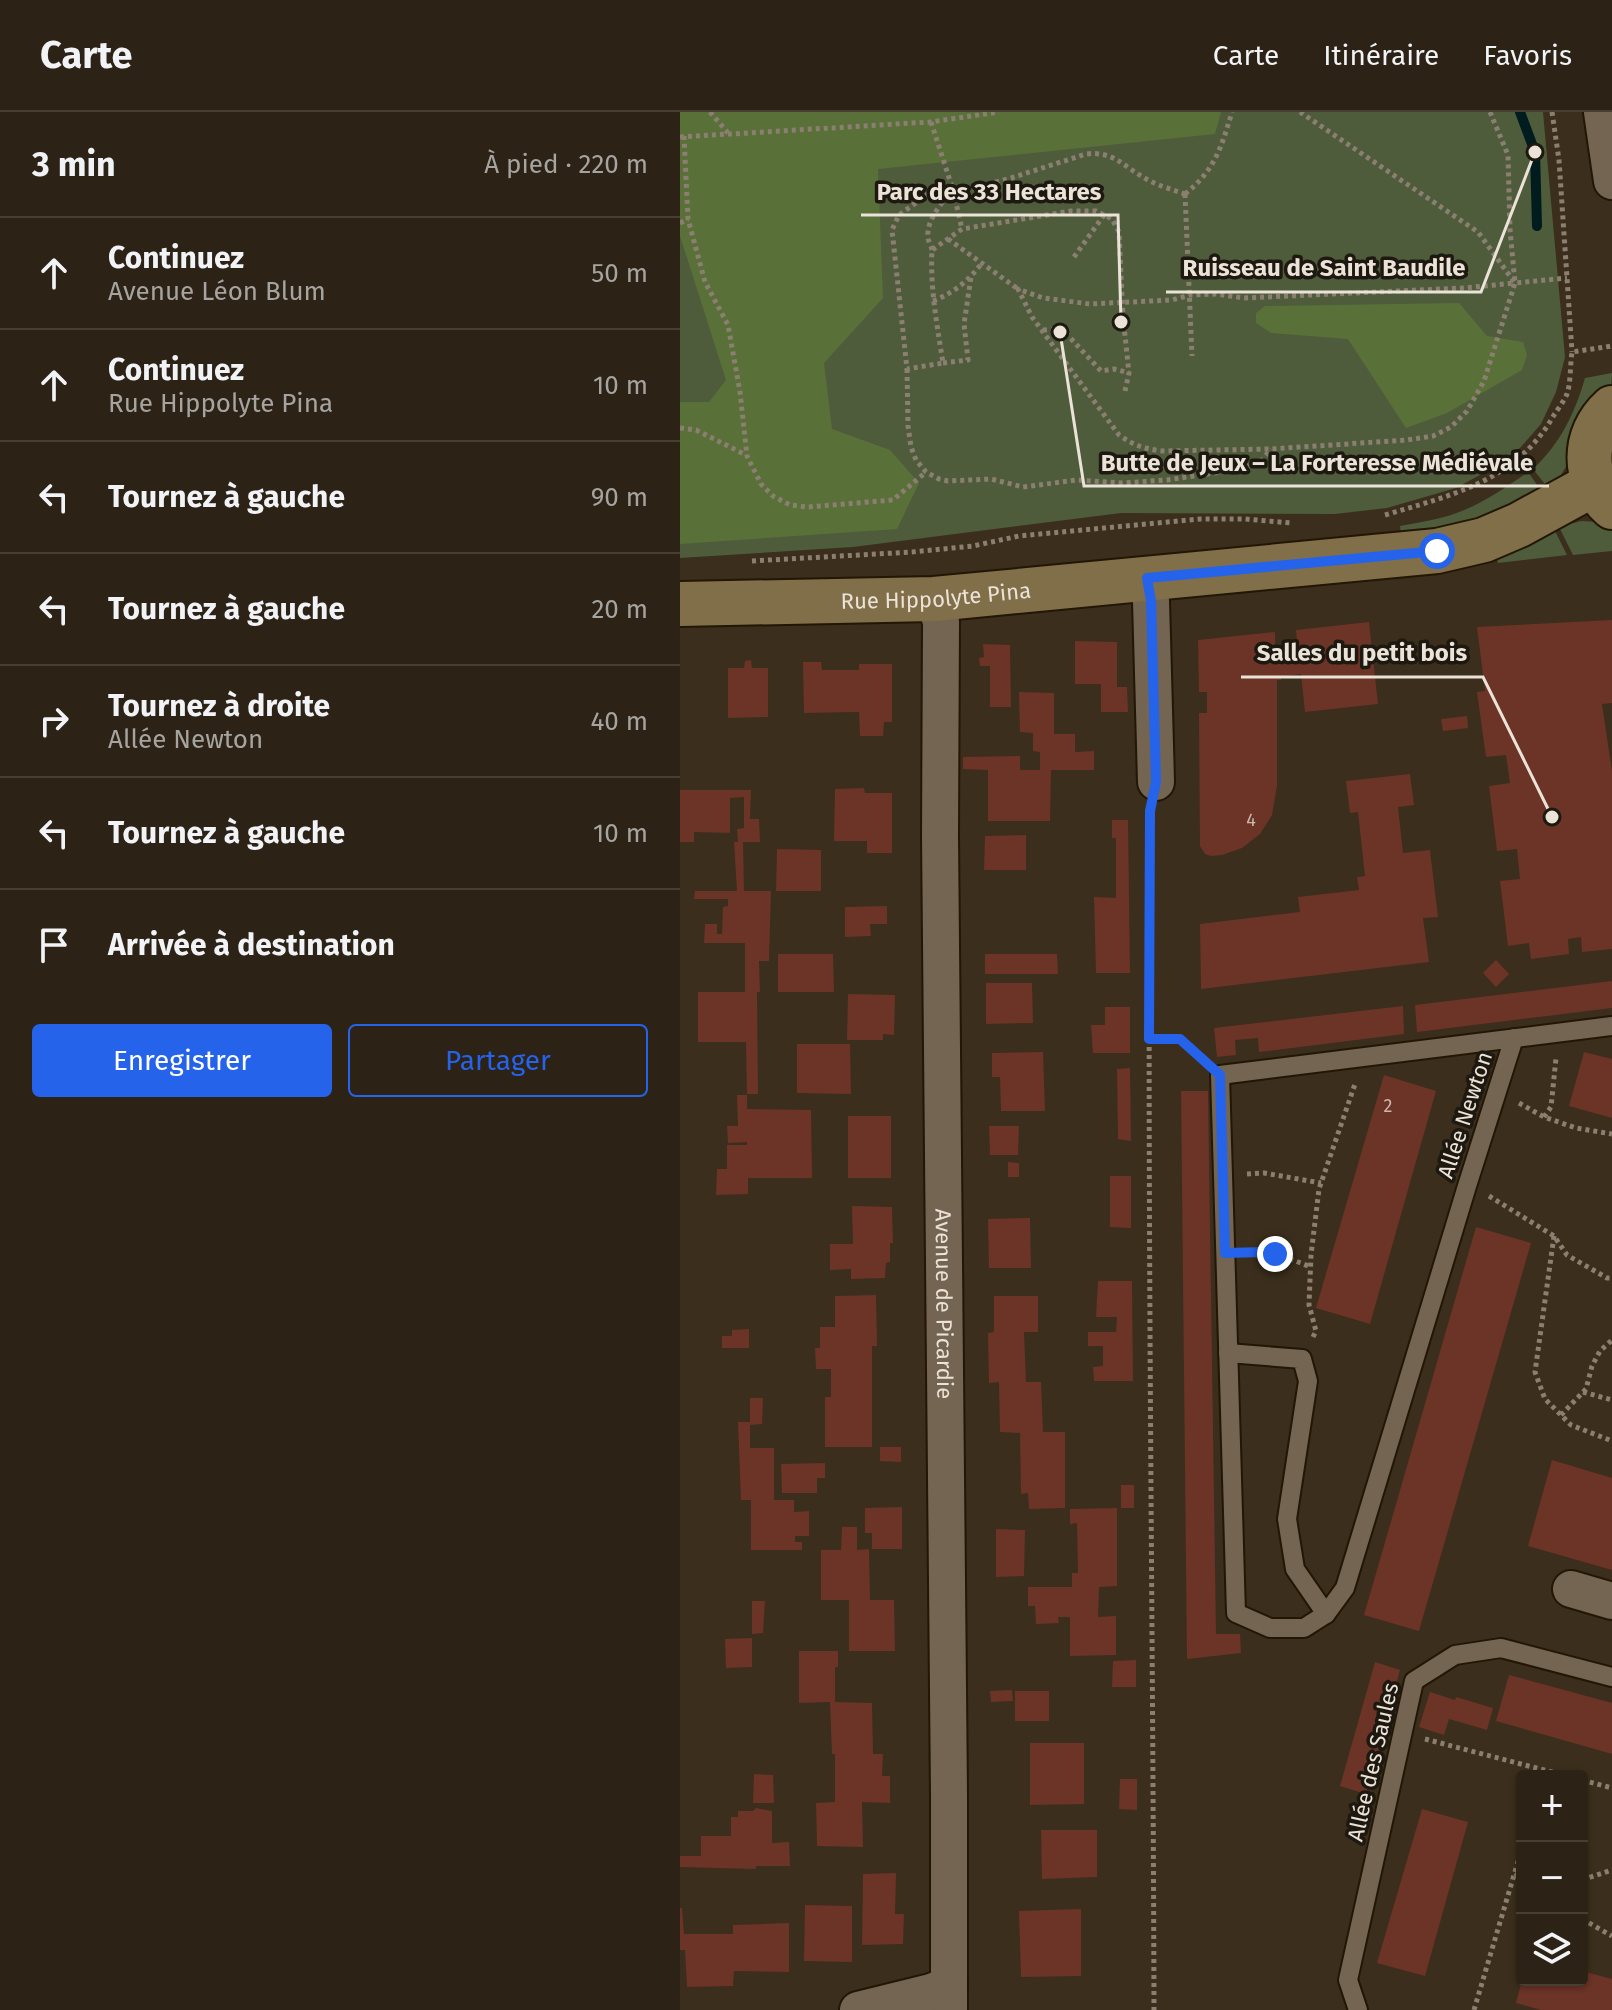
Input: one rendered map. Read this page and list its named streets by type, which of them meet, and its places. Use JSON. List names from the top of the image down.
{
  "streets": {
    "main road": ["Rue Hippolyte Pina"],
    "street": ["Avenue de Picardie"],
    "lane": ["Allée Newton", "Allée des Saules"]
  },
  "crossings": [
    ["Rue Hippolyte Pina", "Avenue de Picardie"]
  ],
  "places": [
    "Ruisseau de Saint Baudile",
    "Parc des 33 Hectares",
    "Butte de Jeux – La Forteresse Médiévale",
    "Salles du petit bois"
  ],
  "house_numbers": ["4", "2"],
  "page": {
    "header": "Carte",
    "nav": ["Carte", "Itinéraire", "Favoris"],
    "heading": ["3 min", "À pied · 220 m"],
    "list": [
      ["Continuez", "Avenue Léon Blum", "50 m"],
      ["Continuez", "Rue Hippolyte Pina", "10 m"],
      ["Tournez à gauche", "90 m"],
      ["Tournez à gauche", "20 m"],
      ["Tournez à droite", "Allée Newton", "40 m"],
      ["Tournez à gauche", "10 m"],
      "Arrivée à destination"
    ],
    "buttons": ["Enregistrer", "Partager"],
    "map_buttons": ["+", "−"]
  }
}
